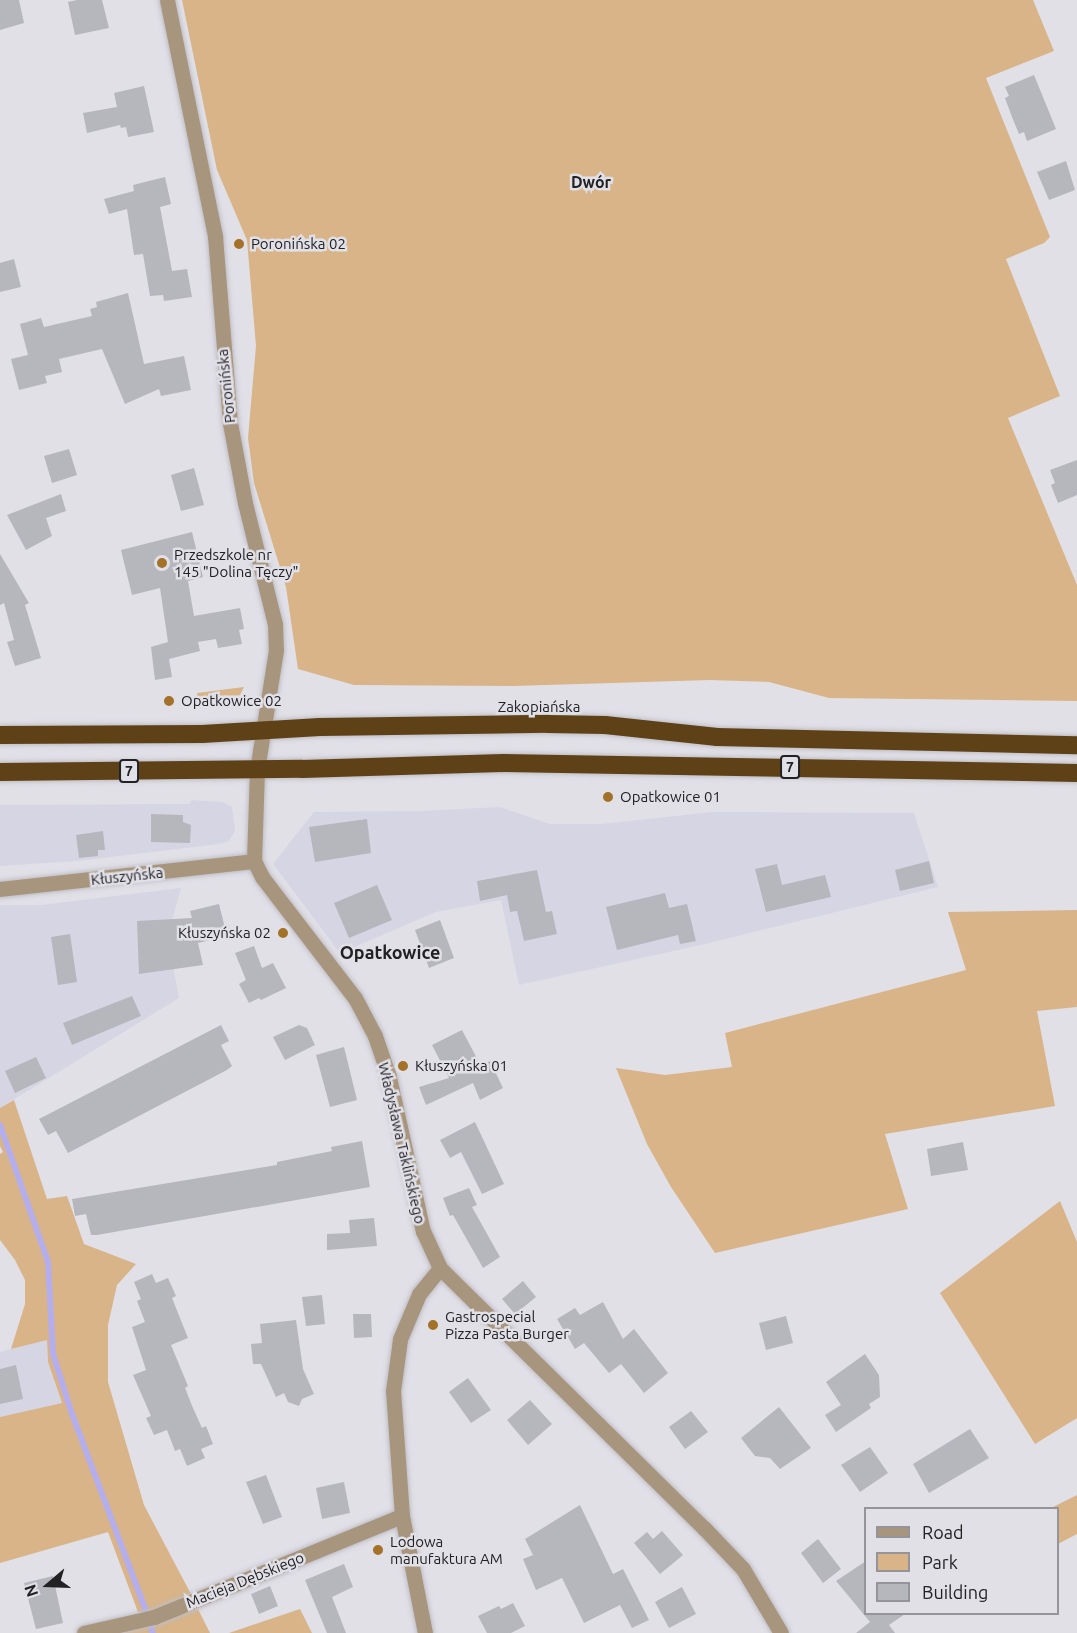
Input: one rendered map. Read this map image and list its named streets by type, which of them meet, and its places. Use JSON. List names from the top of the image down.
{
  "streets": {
    "highway": ["Zakopiańska", "7"],
    "street": [
      "Poronińska",
      "Kłuszyńska",
      "Władysława Taklińskiego",
      "Macieja Dębskiego"
    ]
  },
  "crossings": [
    ["Poronińska", "Zakopiańska"],
    ["Poronińska", "7"],
    ["Kłuszyńska", "Władysława Taklińskiego"]
  ],
  "districts": ["Dwór", "Opatkowice"],
  "places": [
    "Poronińska 02",
    "Przedszkole nr 145 \"Dolina Tęczy\"",
    "Opatkowice 02",
    "Opatkowice 01",
    "Kłuszyńska 02",
    "Kłuszyńska 01",
    "Gastrospecial Pizza Pasta Burger",
    "Lodowa manufaktura AM"
  ],
  "legend": ["Road", "Park", "Building"],
  "north": "left"
}
